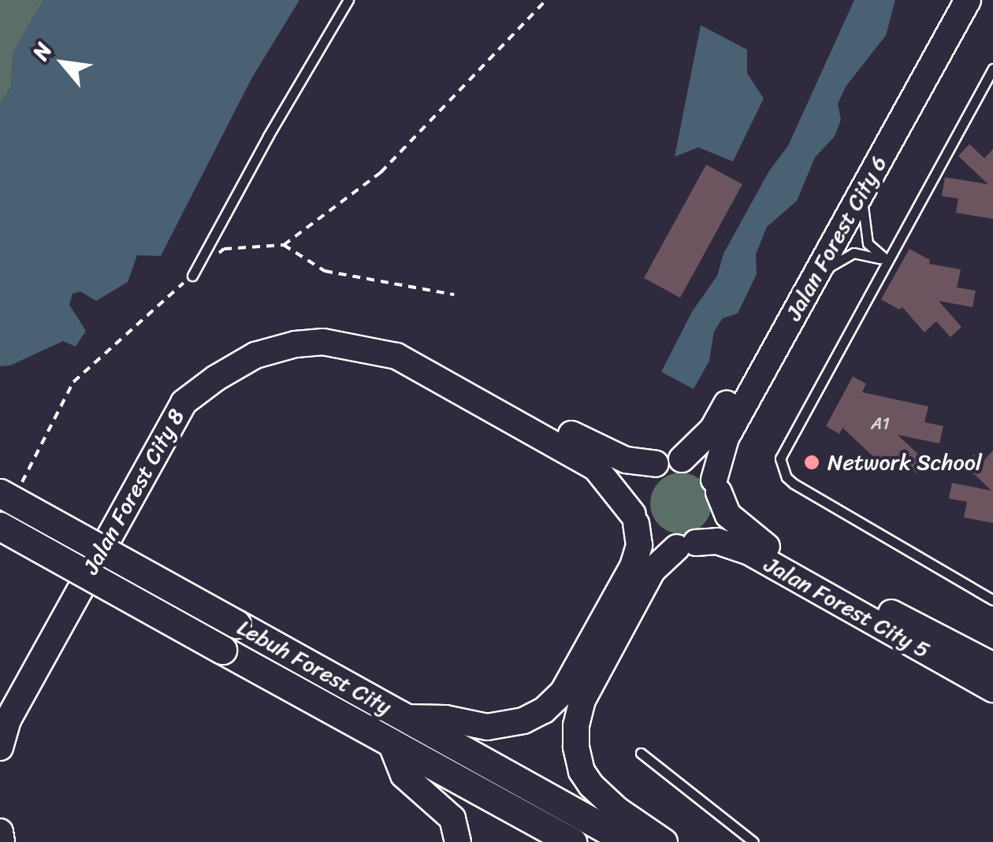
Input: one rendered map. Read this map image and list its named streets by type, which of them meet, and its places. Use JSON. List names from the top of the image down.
{
  "streets": {
    "main road": ["Lebuh Forest City"],
    "street": ["Jalan Forest City 6", "Jalan Forest City 8", "Jalan Forest City 5"]
  },
  "crossings": [
    ["Jalan Forest City 6", "Jalan Forest City 8"],
    ["Jalan Forest City 6", "Jalan Forest City 5"],
    ["Jalan Forest City 8", "Jalan Forest City 5"]
  ],
  "places": ["Network School"],
  "house_numbers": ["A1"],
  "north": "top left"
}
